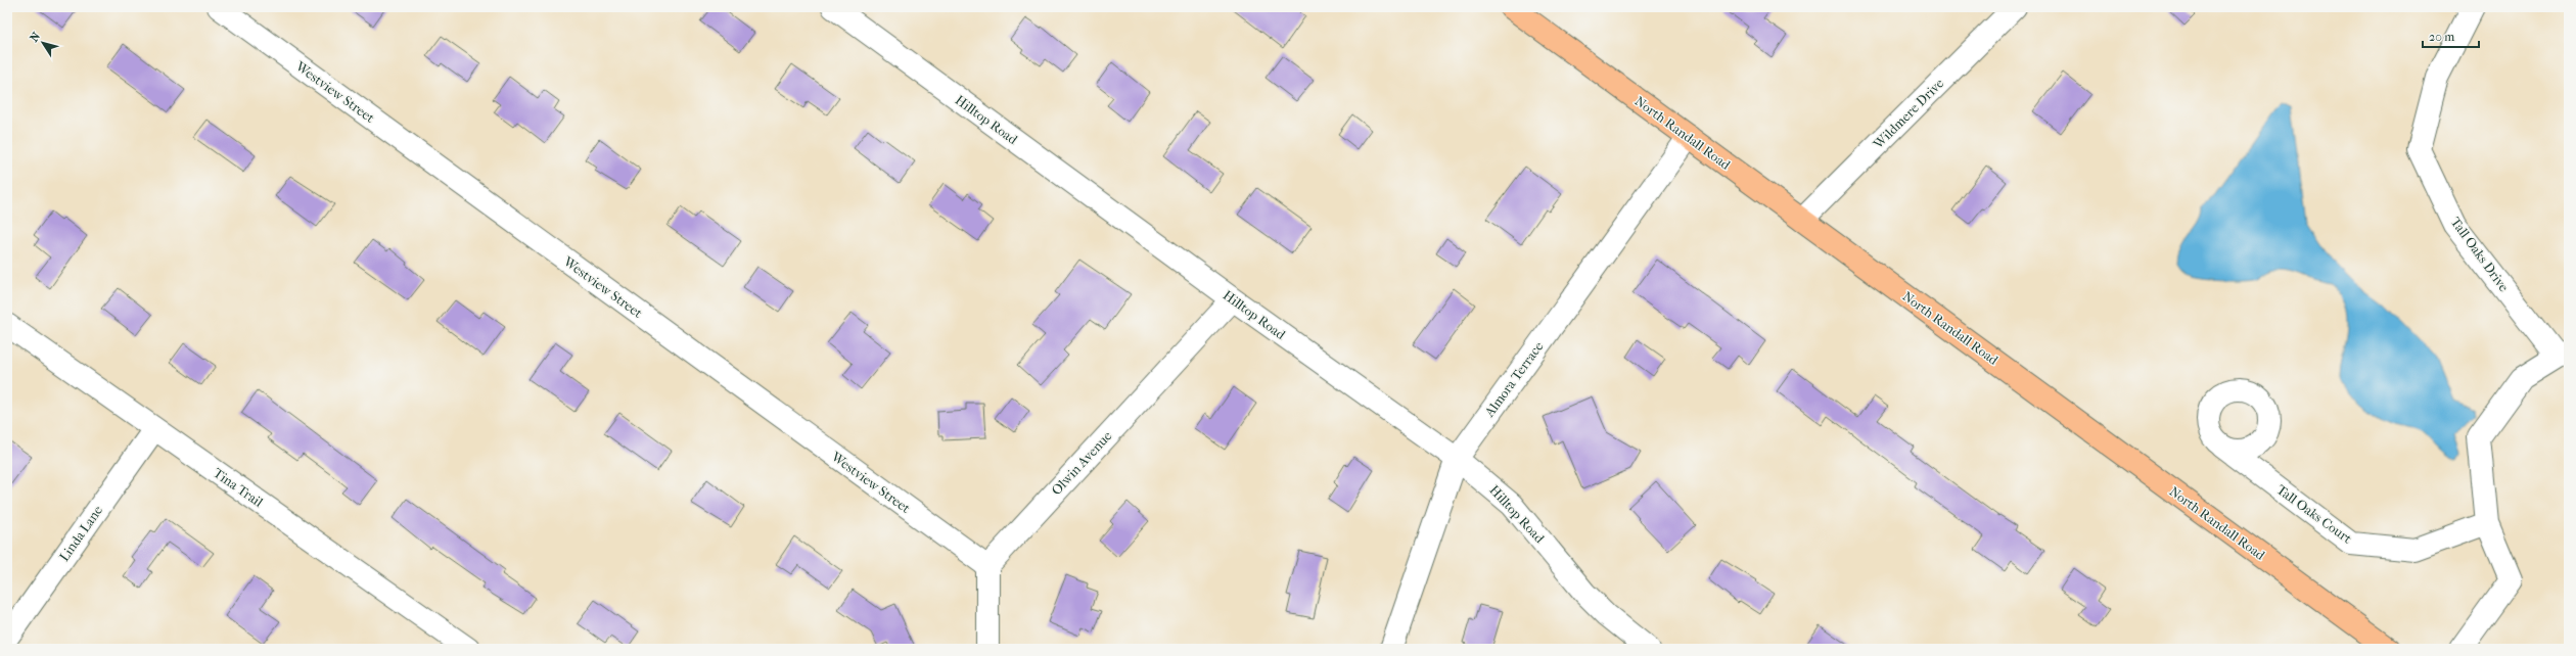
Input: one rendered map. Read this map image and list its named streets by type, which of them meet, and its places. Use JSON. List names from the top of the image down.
{
  "streets": {
    "main road": ["North Randall Road"],
    "street": [
      "Westview Street",
      "Wildmere Drive",
      "Hilltop Road",
      "Tall Oaks Drive",
      "Almora Terrace",
      "Olwin Avenue",
      "Tina Trail",
      "Tall Oaks Court",
      "Linda Lane"
    ]
  },
  "crossings": [
    ["Westview Street", "Olwin Avenue"],
    ["Wildmere Drive", "North Randall Road"],
    ["Hilltop Road", "Almora Terrace"],
    ["Hilltop Road", "Olwin Avenue"],
    ["North Randall Road", "Almora Terrace"],
    ["Tall Oaks Drive", "Tall Oaks Court"],
    ["Tina Trail", "Linda Lane"]
  ],
  "scale_bar": "20 m",
  "north": "top left"
}
